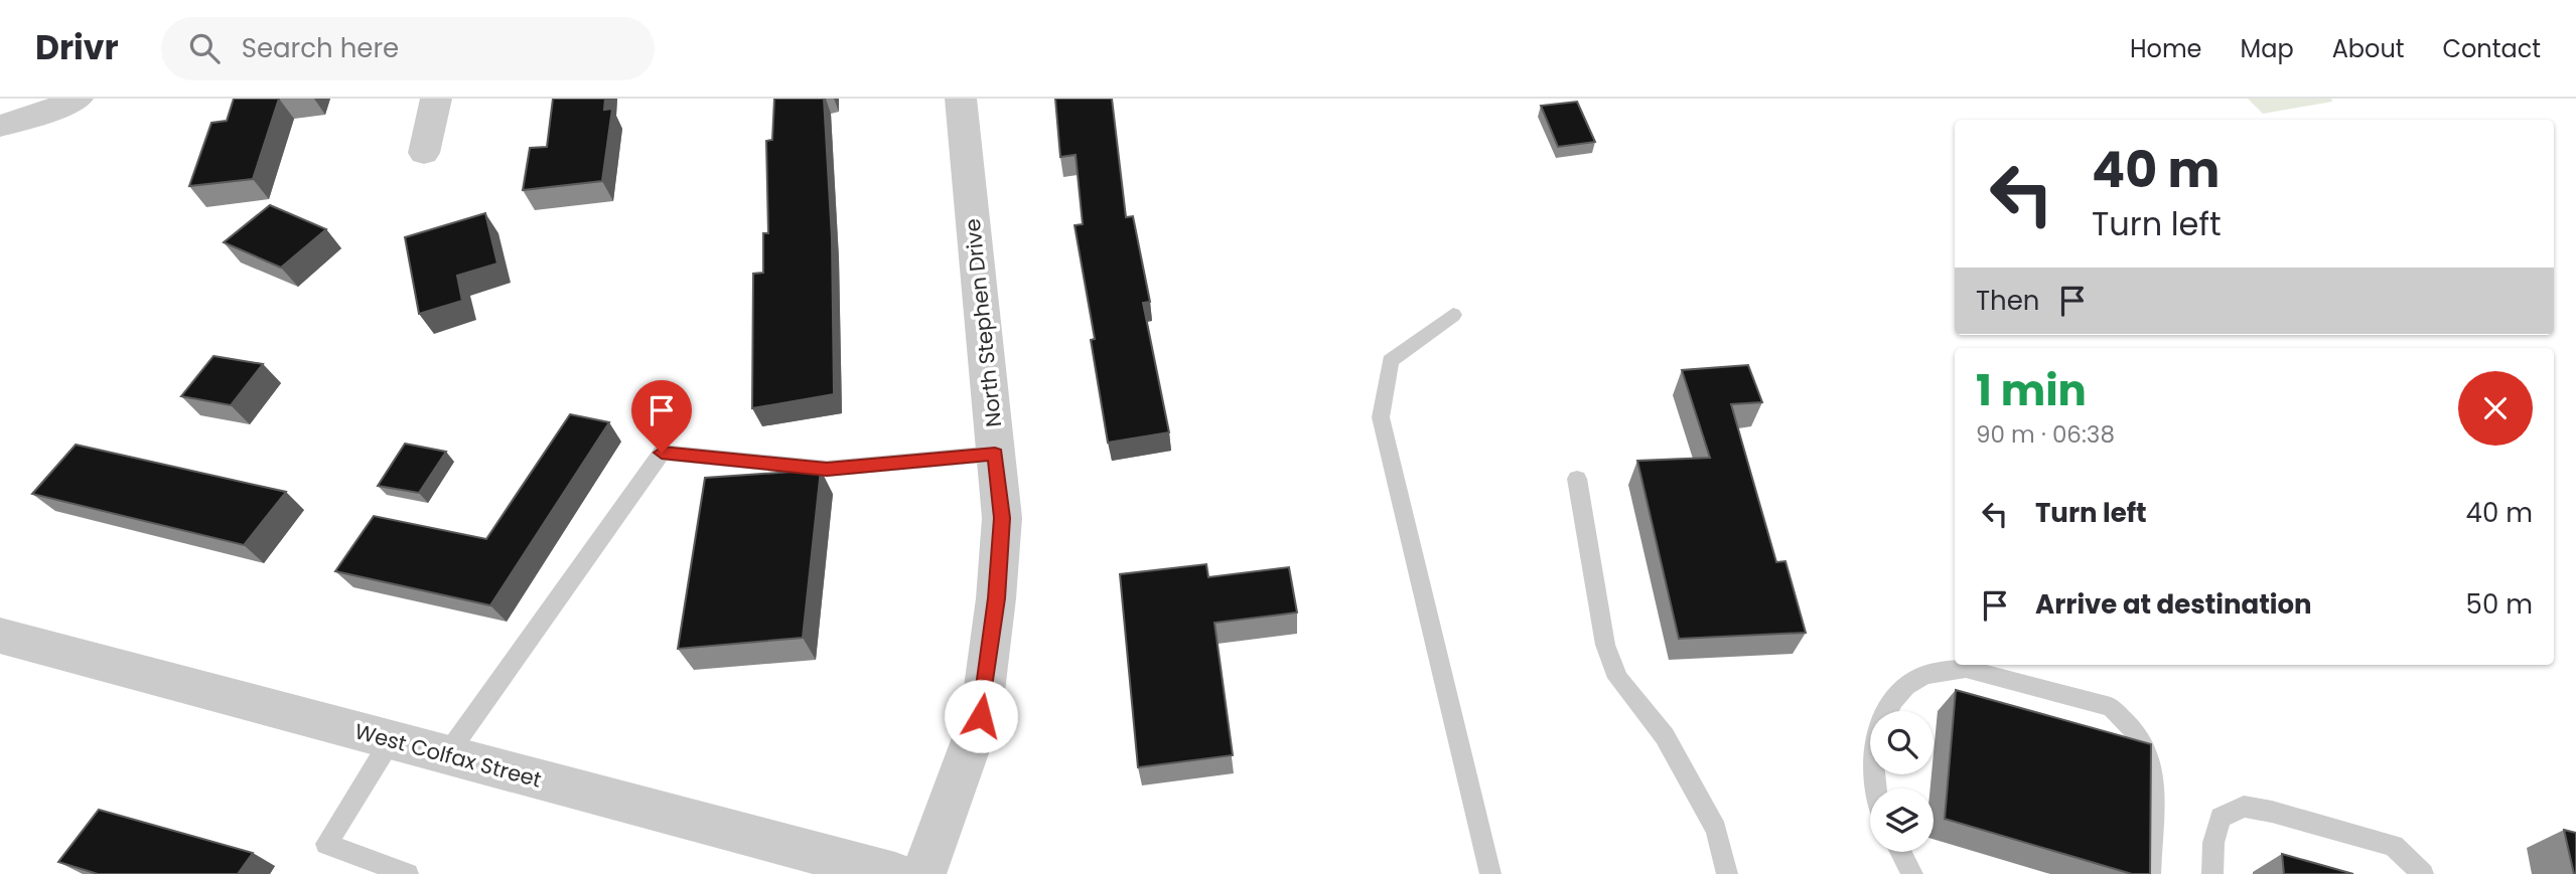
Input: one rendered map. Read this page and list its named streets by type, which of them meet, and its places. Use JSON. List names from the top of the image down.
{
  "streets": {
    "street": ["North Stephen Drive", "West Colfax Street"]
  },
  "page": {
    "header": "Drivr",
    "search": "Search here",
    "nav": [
      "Home",
      "Map",
      "About",
      "Contact"
    ],
    "turn": ["40 m", "Turn left"],
    "then": "Then",
    "heading": ["1 min", "90 m · 06:38"],
    "list": [
      {
        "name": "Turn left",
        "value": "40 m"
      },
      {
        "name": "Arrive at destination",
        "value": "50 m"
      }
    ]
  }
}
